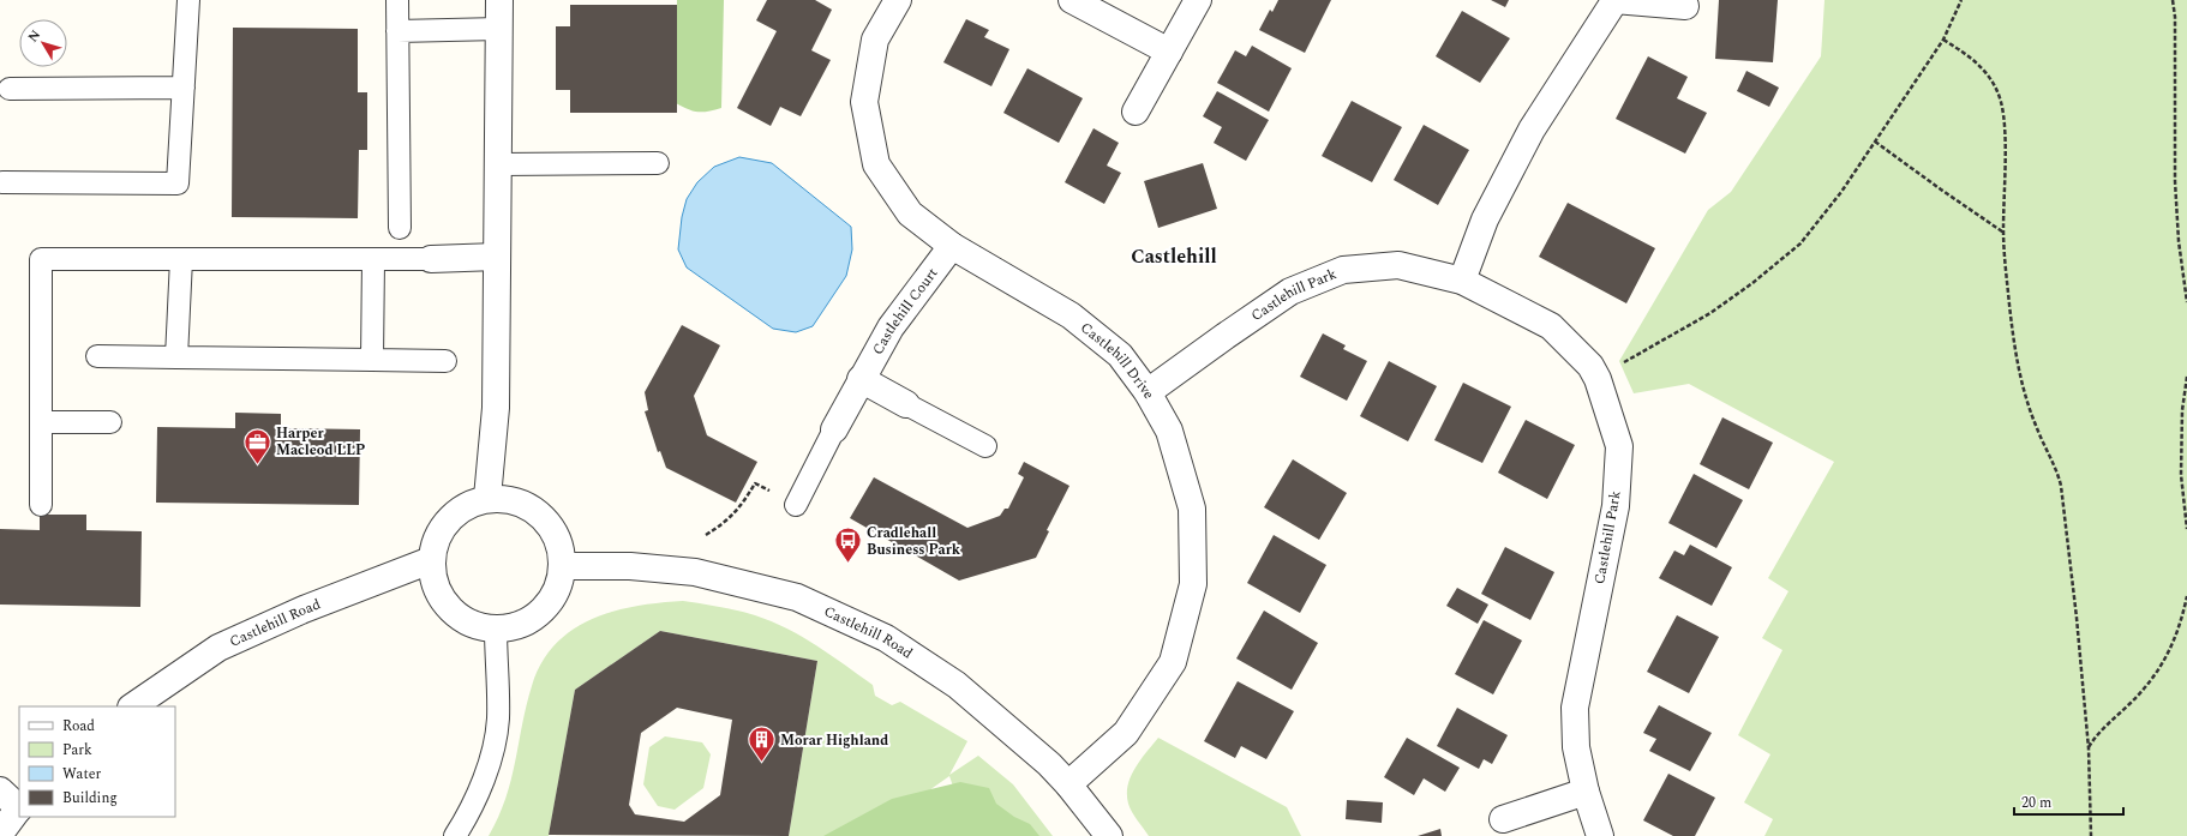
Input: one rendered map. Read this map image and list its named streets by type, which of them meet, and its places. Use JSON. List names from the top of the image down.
{
  "streets": {
    "street": [
      "Castlehill Park",
      "Castlehill Court",
      "Castlehill Drive",
      "Castlehill Road"
    ]
  },
  "crossings": [
    ["Castlehill Park", "Castlehill Drive"],
    ["Castlehill Court", "Castlehill Drive"],
    ["Castlehill Drive", "Castlehill Road"]
  ],
  "districts": ["Castlehill"],
  "places": {
    "office": ["Harper Macleod LLP"],
    "bus stop": ["Cradlehall Business Park"],
    "building": ["Morar Highland"]
  },
  "legend": [
    "Road",
    "Park",
    "Water",
    "Building"
  ],
  "scale_bar": "20 m",
  "north": "top left"
}
